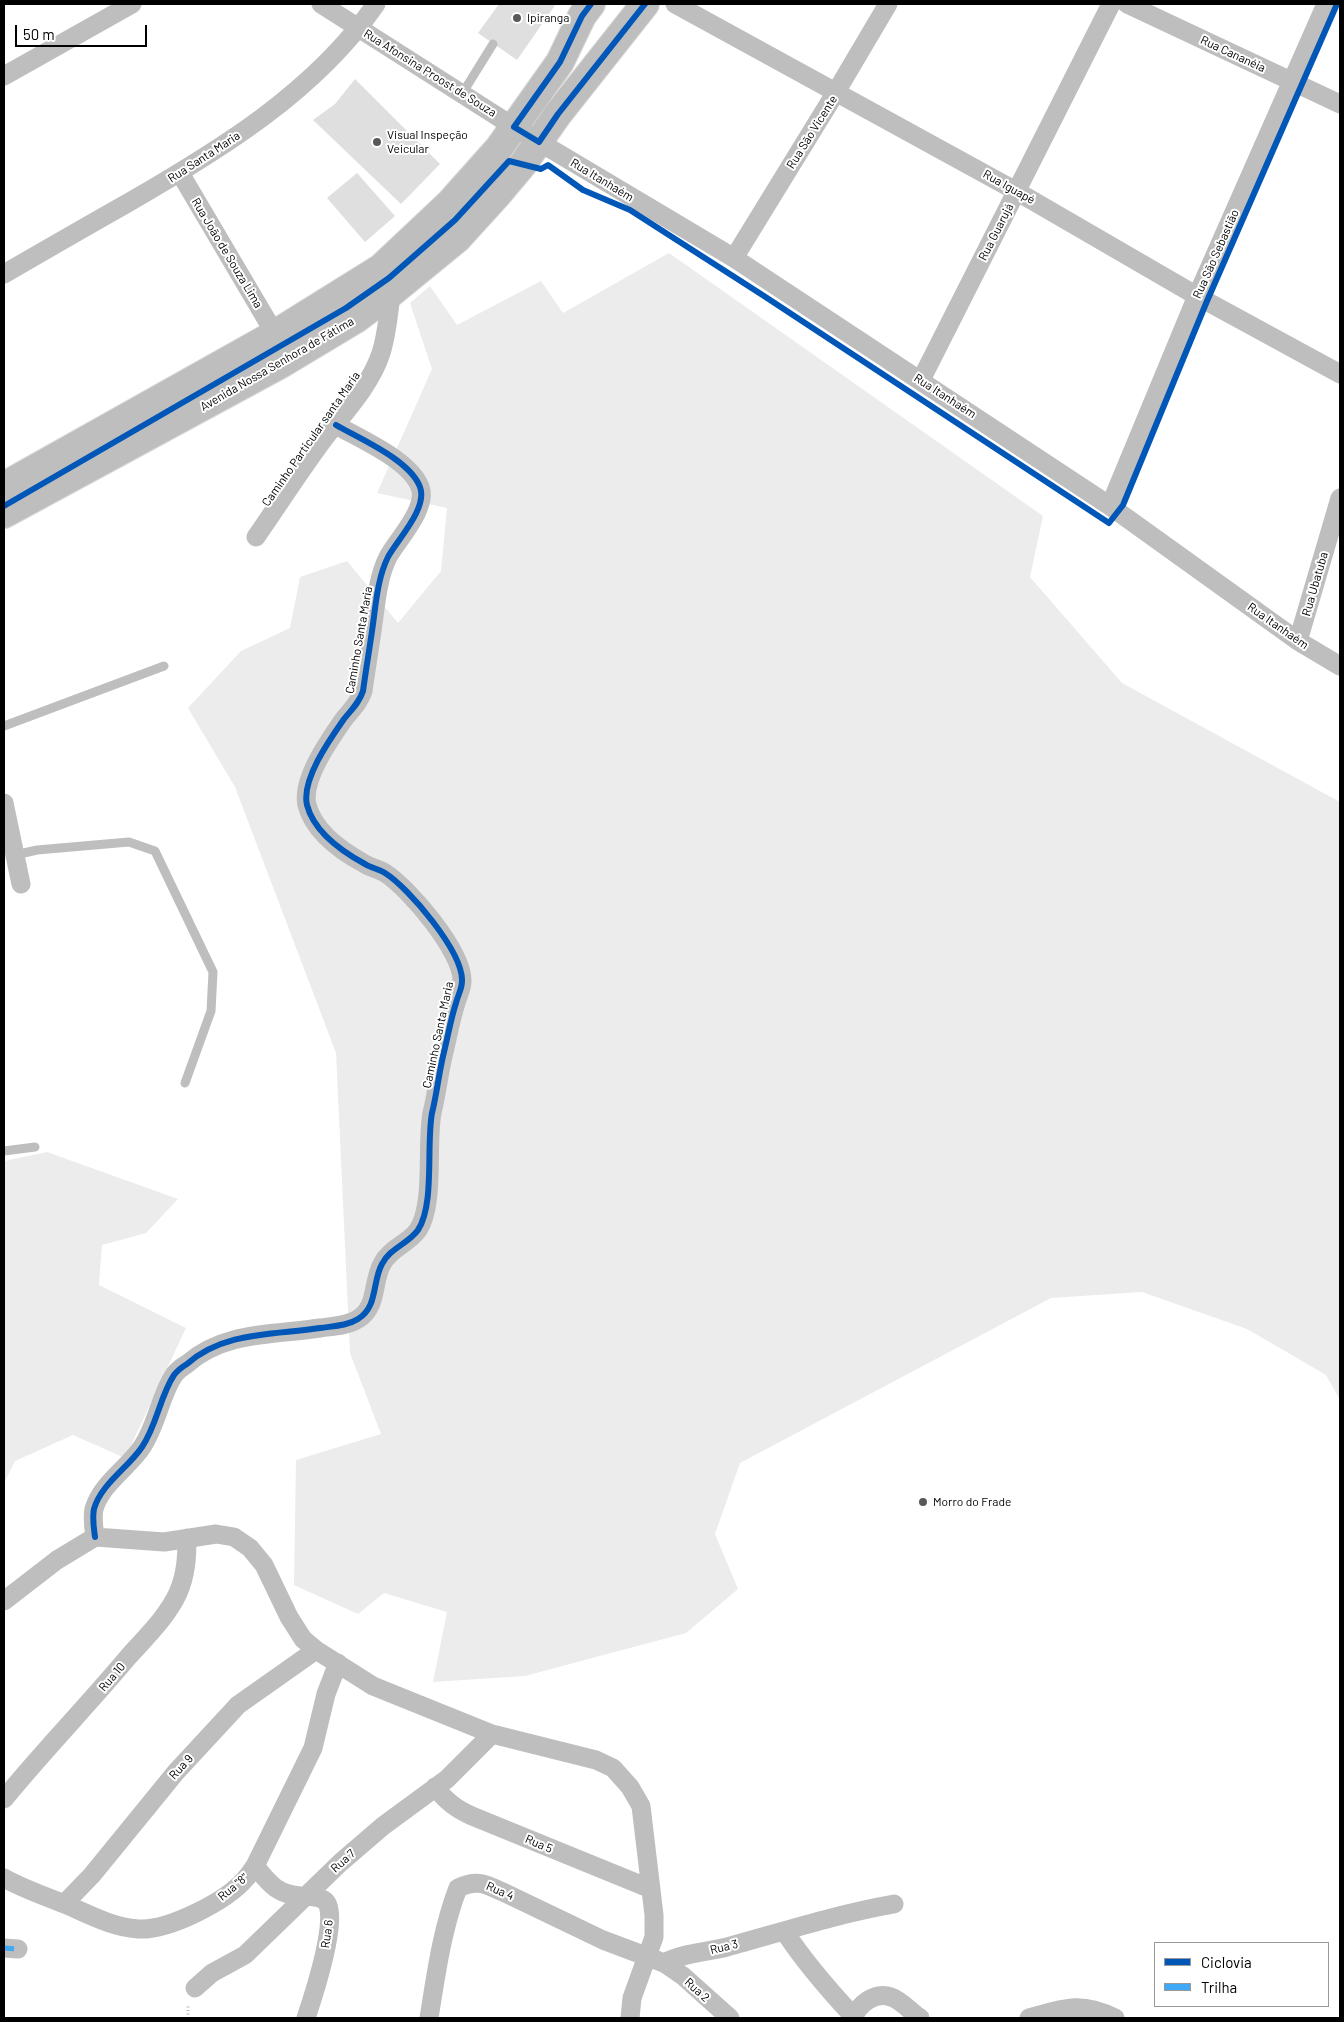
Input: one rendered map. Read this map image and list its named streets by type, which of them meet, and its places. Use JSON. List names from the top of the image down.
{
  "streets": {
    "main road": ["Avenida Nossa Senhora de Fátima"],
    "street": [
      "Rua Cananéia",
      "Rua Afonsina Proost de Souza",
      "Rua São Vicente",
      "Rua Santa Maria",
      "Rua Itanhaém",
      "Rua Iguapé",
      "Rua Guarujá",
      "Rua João de Souza Lima",
      "Rua São Sebastião",
      "Caminho Particular santa Maria",
      "Rua Ubatuba",
      "Caminho Santa Maria",
      "Rua 10",
      "Rua 9",
      "Rua 5",
      "Rua 7",
      "Rua \"8\"",
      "Rua 4",
      "Rua 6",
      "Rua 3",
      "Rua 2"
    ]
  },
  "crossings": [
    ["Rua Cananéia", "Rua São Sebastião"],
    ["Rua Afonsina Proost de Souza", "Rua Santa Maria"],
    ["Rua Afonsina Proost de Souza", "Rua Itanhaém"],
    ["Rua Afonsina Proost de Souza", "Avenida Nossa Senhora de Fátima"],
    ["Rua São Vicente", "Rua Itanhaém"],
    ["Rua São Vicente", "Rua Iguapé"],
    ["Rua Santa Maria", "Rua João de Souza Lima"],
    ["Rua Itanhaém", "Rua Guarujá"],
    ["Rua Itanhaém", "Rua São Sebastião"],
    ["Rua Itanhaém", "Avenida Nossa Senhora de Fátima"],
    ["Rua Itanhaém", "Rua Ubatuba"],
    ["Rua Iguapé", "Rua Guarujá"],
    ["Rua Iguapé", "Rua São Sebastião"],
    ["Avenida Nossa Senhora de Fátima", "Caminho Particular santa Maria"],
    ["Caminho Particular santa Maria", "Caminho Santa Maria"],
    ["Rua 9", "Rua \"8\""],
    ["Rua 5", "Rua 7"],
    ["Rua 7", "Rua 6"],
    ["Rua \"8\"", "Rua 6"],
    ["Rua 4", "Rua 3"],
    ["Rua 4", "Rua 2"],
    ["Rua 3", "Rua 2"]
  ],
  "places": ["Ipiranga", "Visual Inspeção Veicular", "Morro do Frade"],
  "legend": ["Ciclovia", "Trilha"],
  "scale_bar": "50 m"
}
